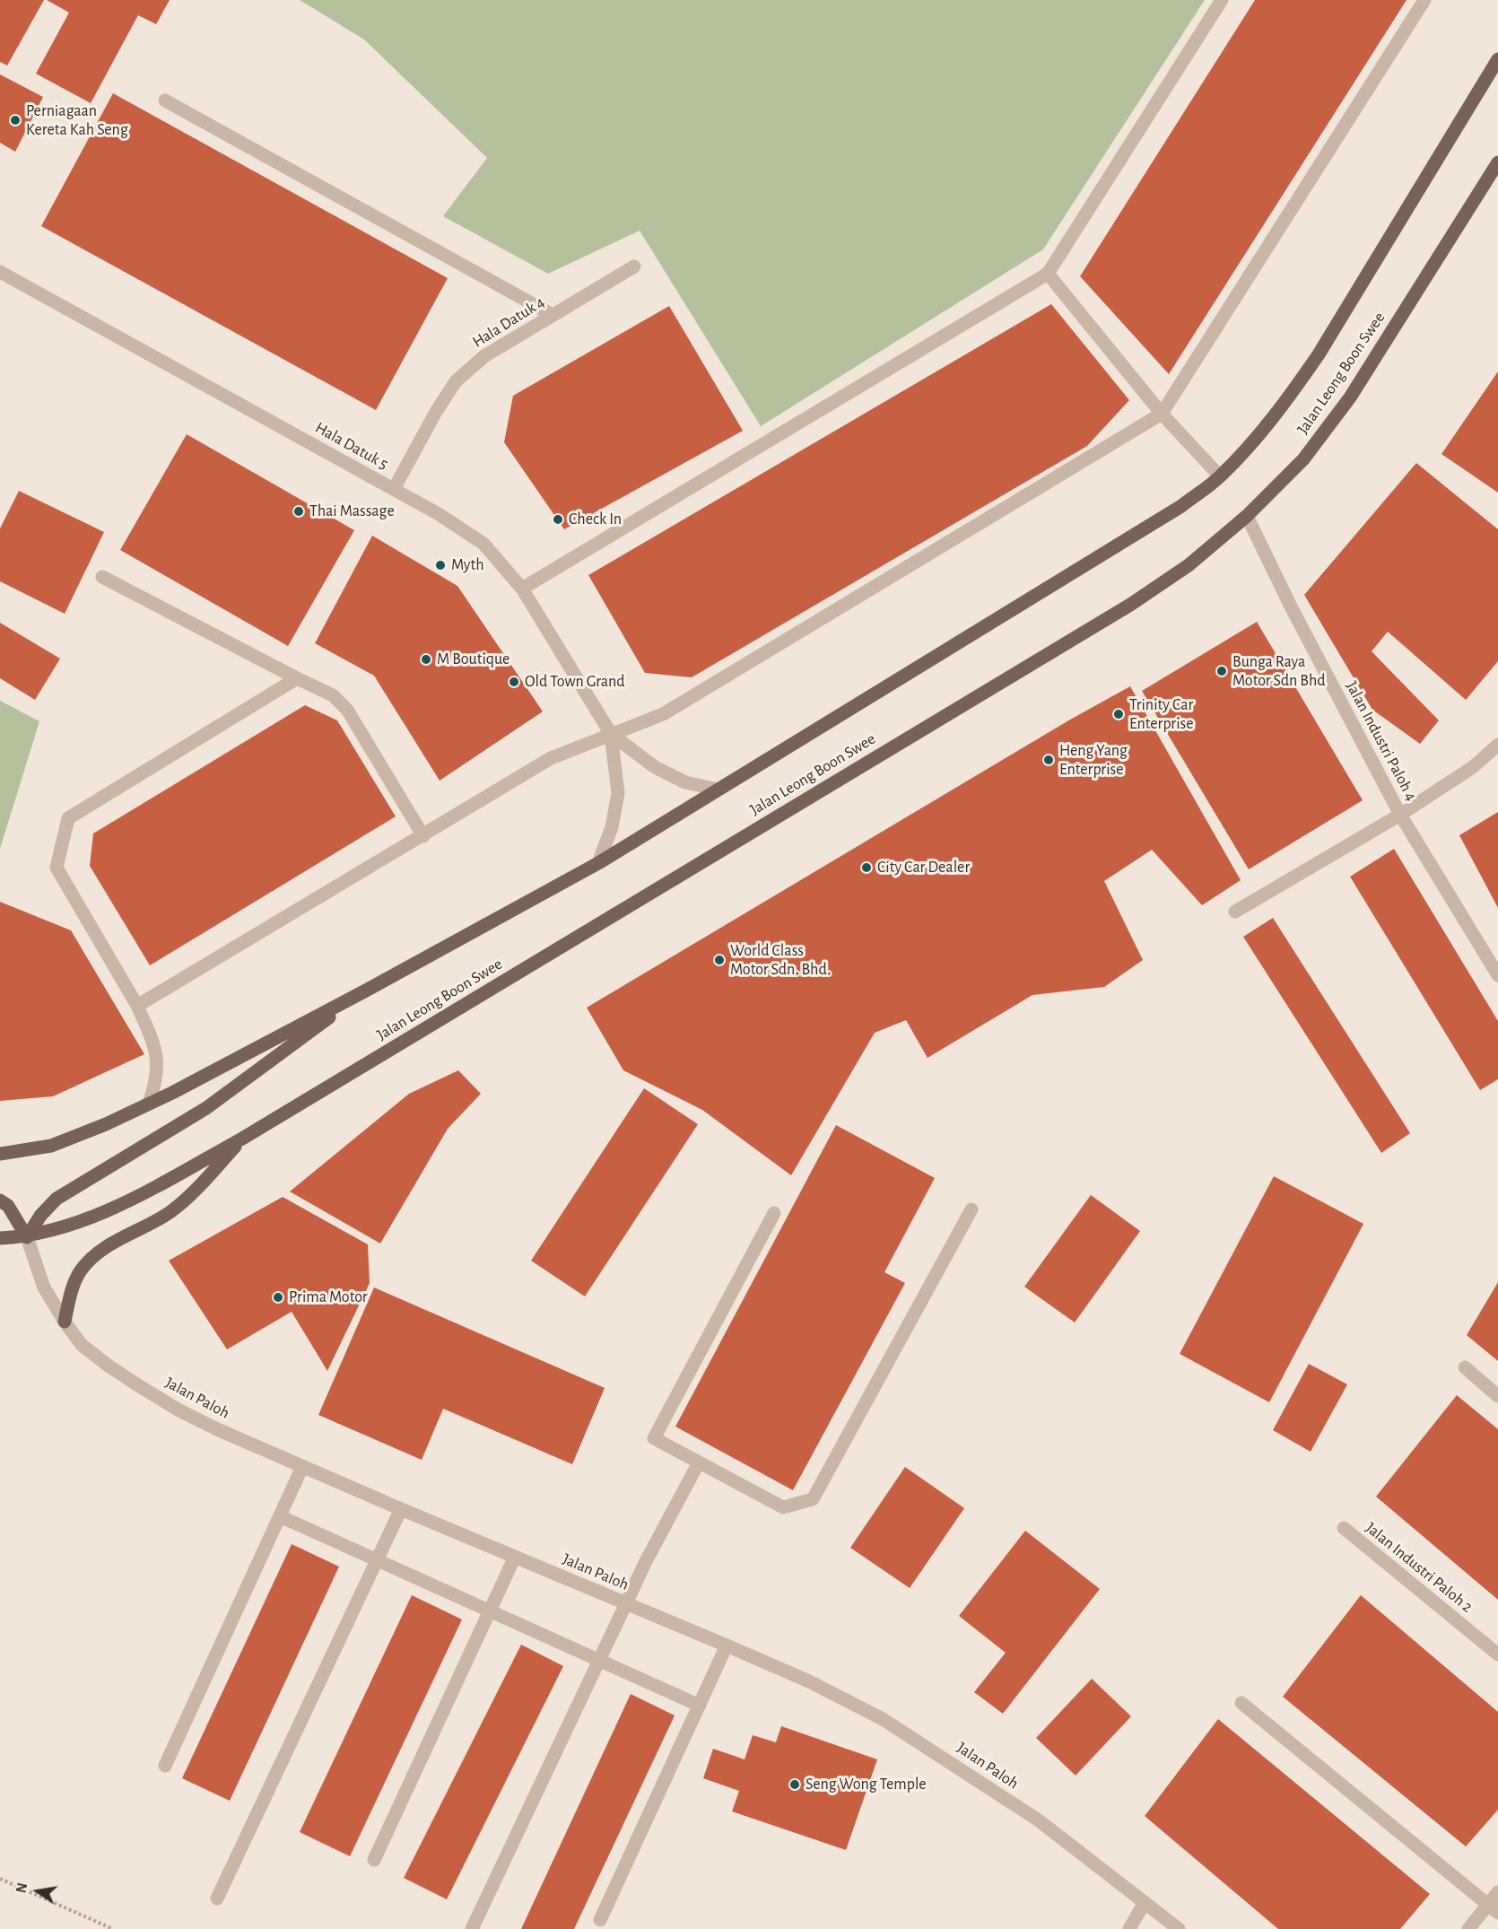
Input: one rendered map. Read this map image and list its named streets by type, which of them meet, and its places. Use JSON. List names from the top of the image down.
{
  "streets": {
    "main road": ["Jalan Leong Boon Swee"],
    "street": [
      "Hala Datuk 4",
      "Hala Datuk 5",
      "Jalan Industri Paloh 4",
      "Jalan Paloh",
      "Jalan Industri Paloh 2"
    ]
  },
  "crossings": [
    ["Hala Datuk 4", "Hala Datuk 5"],
    ["Jalan Leong Boon Swee", "Hala Datuk 5"],
    ["Jalan Leong Boon Swee", "Jalan Industri Paloh 4"],
    ["Jalan Leong Boon Swee", "Jalan Paloh"]
  ],
  "places": [
    "Perniagaan Kereta Kah Seng",
    "Thai Massage",
    "Check In",
    "Myth",
    "M Boutique",
    "Bunga Raya Motor Sdn Bhd",
    "Old Town Grand",
    "Trinity Car Enterprise",
    "Heng Yang Enterprise",
    "City Car Dealer",
    "World Class Motor Sdn. Bhd.",
    "Prima Motor",
    "Seng Wong Temple"
  ],
  "north": "left"
}
